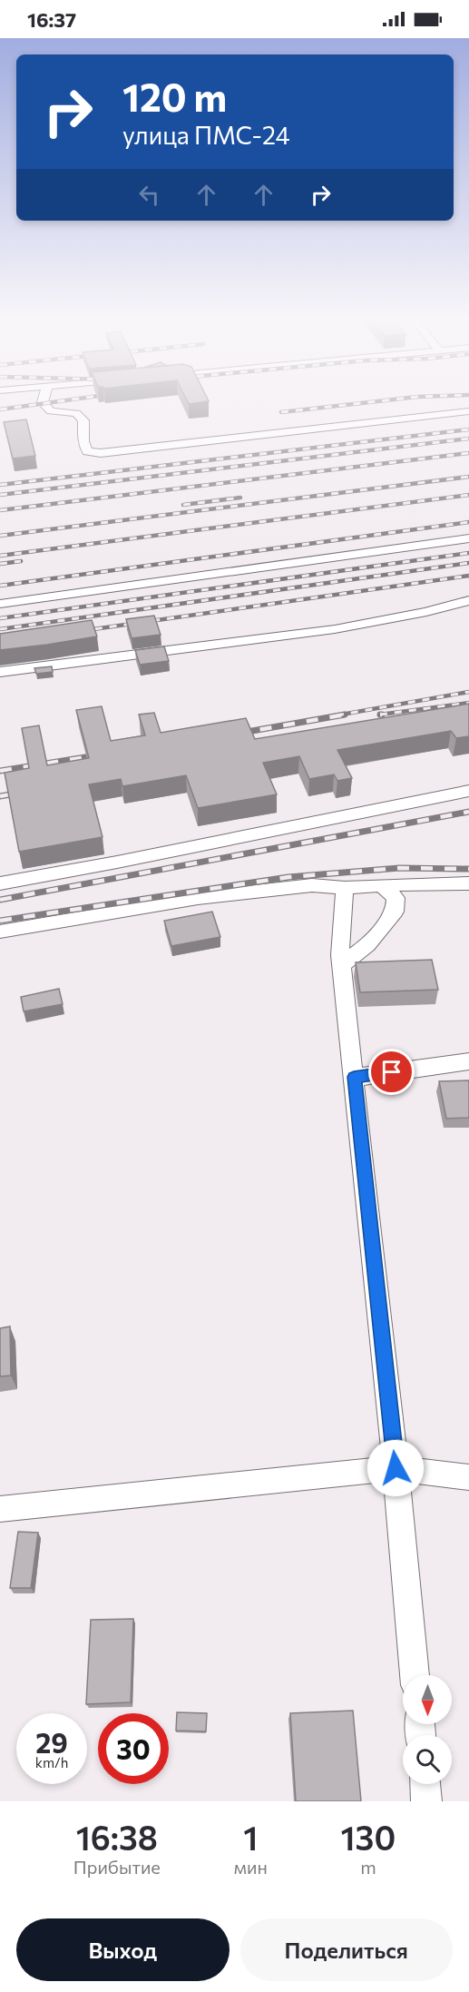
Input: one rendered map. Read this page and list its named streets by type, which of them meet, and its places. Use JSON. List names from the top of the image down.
{
  "north": "bottom",
  "page": {
    "status": "16:37",
    "turn": ["120 m", "улица ПМС-24"],
    "speed": "29 km/h",
    "limit": "30",
    "eta": [
      "16:38",
      "Прибытие",
      "1",
      "мин",
      "130",
      "m"
    ],
    "buttons": ["Выход", "Поделиться"]
  }
}
